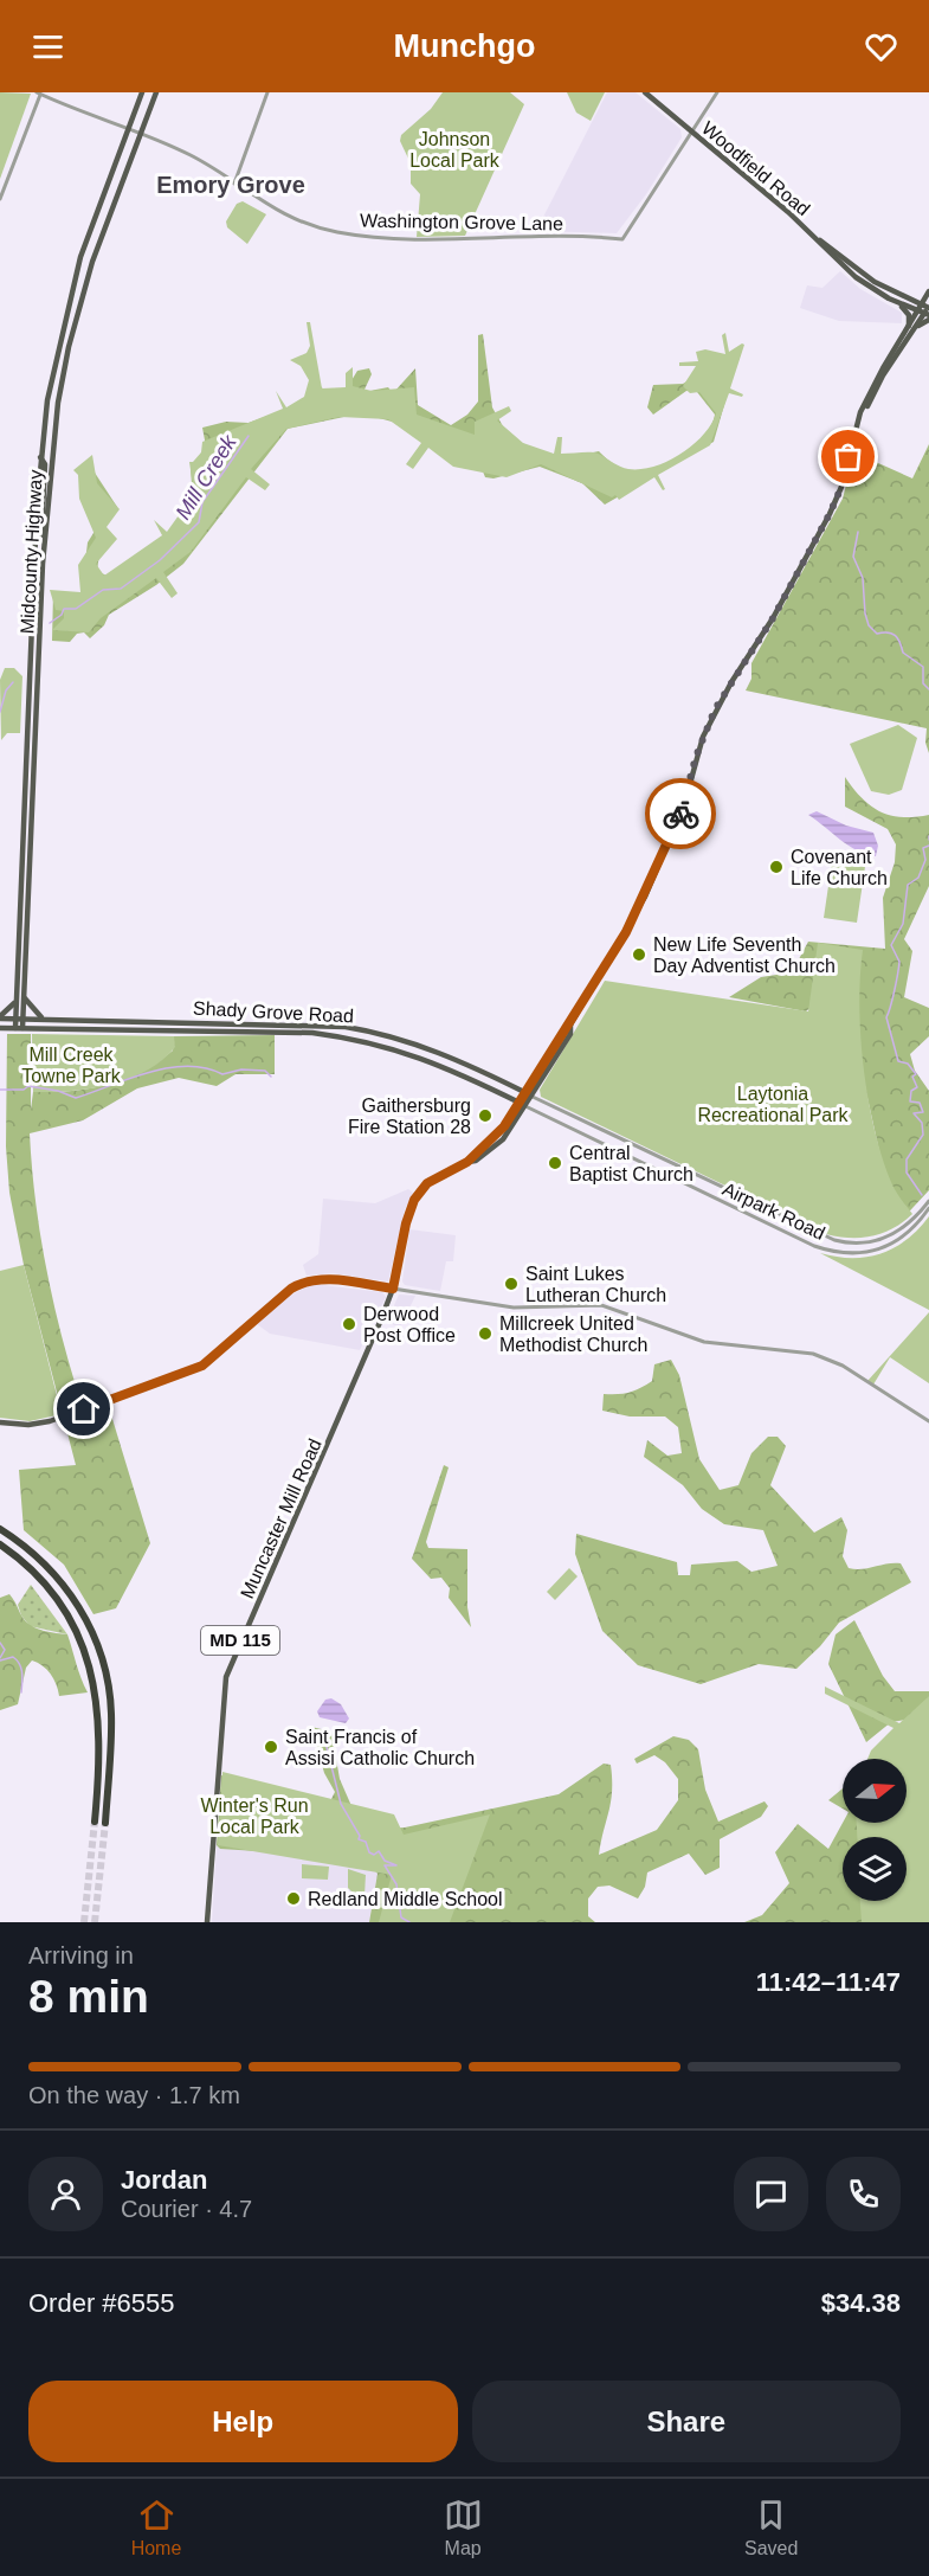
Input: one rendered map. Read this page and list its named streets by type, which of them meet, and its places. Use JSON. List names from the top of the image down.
{
  "streets": {
    "main road": [
      "Woodfield Road",
      "Midcounty Highway",
      "Shady Grove Road",
      "Muncaster Mill Road",
      "MD 115"
    ],
    "street": ["Washington Grove Lane", "Airpark Road"]
  },
  "crossings": [
    ["Woodfield Road", "Washington Grove Lane"],
    ["Woodfield Road", "Muncaster Mill Road"],
    ["Washington Grove Lane", "Midcounty Highway"],
    ["Midcounty Highway", "Shady Grove Road"],
    ["Shady Grove Road", "Airpark Road"],
    ["Shady Grove Road", "Muncaster Mill Road"],
    ["Airpark Road", "Muncaster Mill Road"]
  ],
  "districts": ["Emory Grove"],
  "water": ["Mill Creek"],
  "parks": [
    "Johnson Local Park",
    "Mill Creek Towne Park",
    "Laytonia Recreational Park",
    "Winter's Run Local Park"
  ],
  "places": [
    "Covenant Life Church",
    "New Life Seventh Day Adventist Church",
    "Gaithersburg Fire Station 28",
    "Central Baptist Church",
    "Saint Lukes Lutheran Church",
    "Derwood Post Office",
    "Millcreek United Methodist Church",
    "Saint Francis of Assisi Catholic Church",
    "Redland Middle School"
  ],
  "north": "right",
  "page": {
    "header": "Munchgo",
    "heading": ["8 min", "Arriving in", "11:42–11:47"],
    "panel": [
      "Jordan",
      "Courier · 4.7",
      "Order #6555",
      "$34.38"
    ],
    "bar": "On the way · 1.7 km",
    "buttons": ["Help", "Share"],
    "tabs": ["Home", "Map", "Saved"]
  }
}
